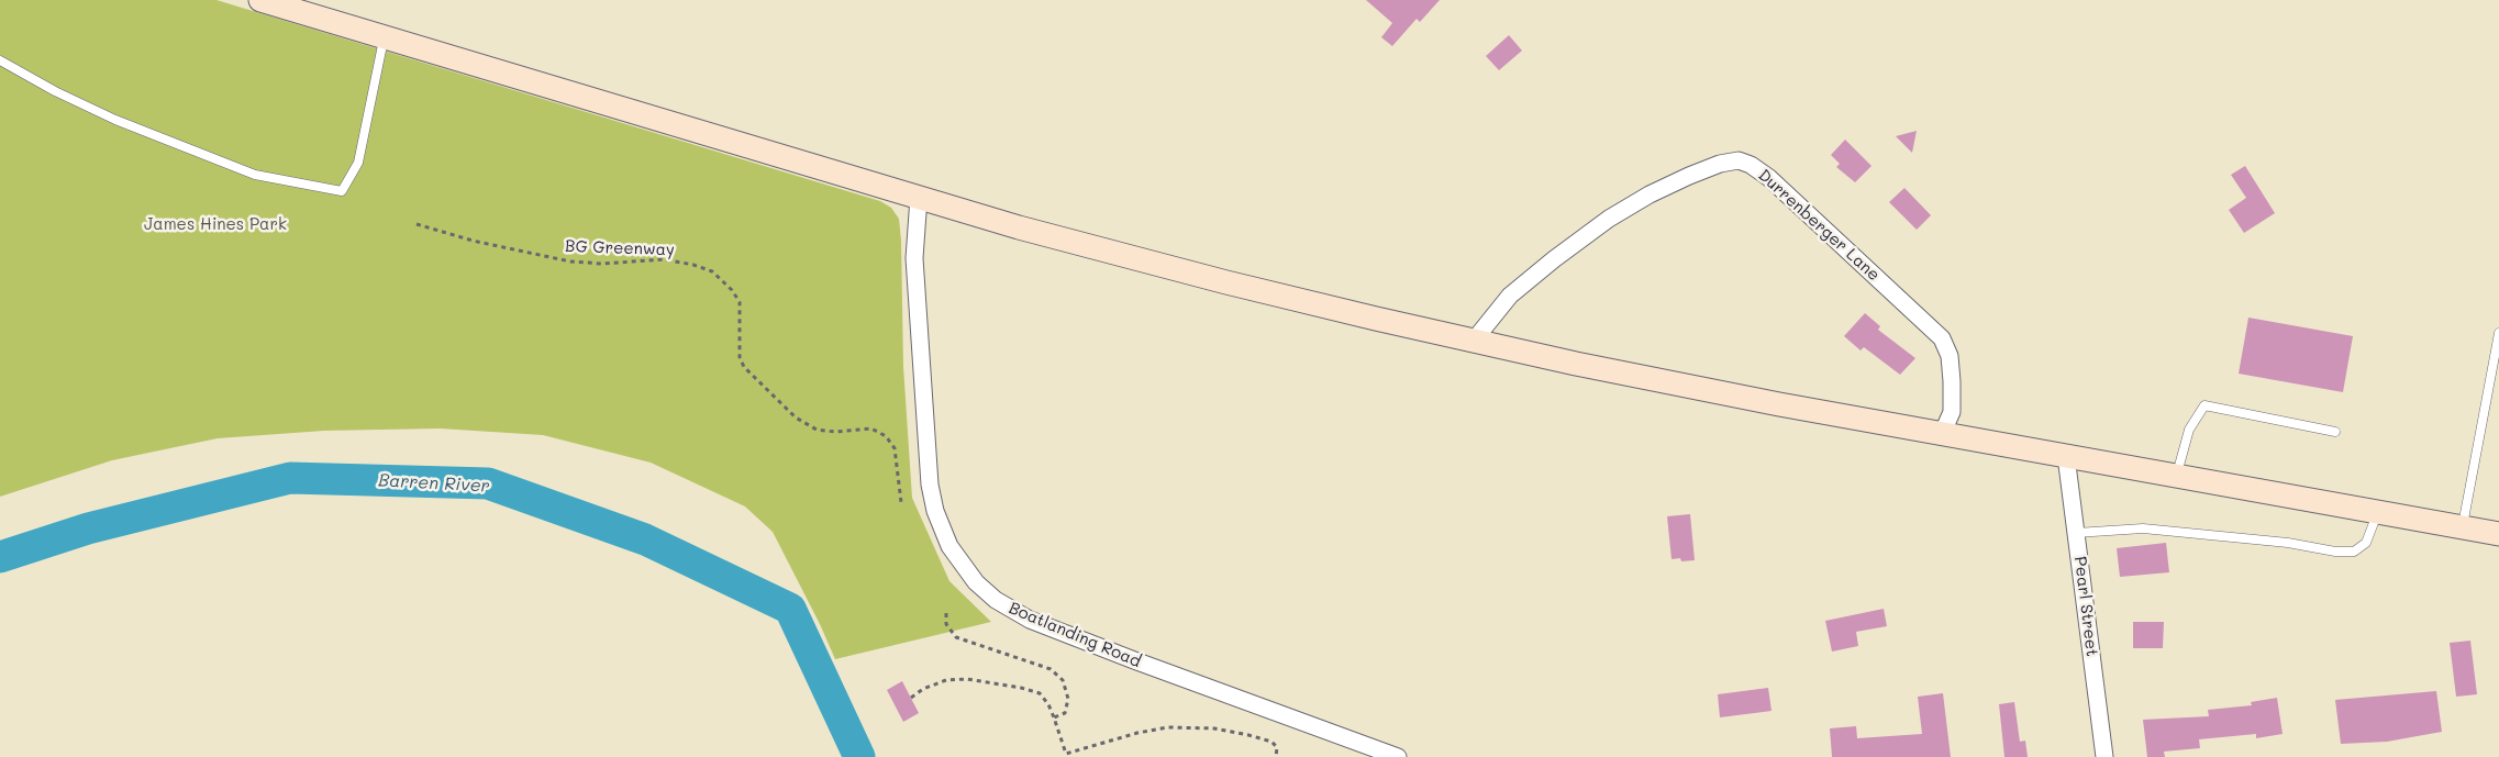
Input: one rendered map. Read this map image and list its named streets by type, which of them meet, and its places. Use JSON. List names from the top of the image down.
{
  "streets": {
    "street": ["Durrenberger Lane", "Pearl Street", "Boatlanding Road"],
    "path": ["BG Greenway"]
  },
  "water": ["Barren River"],
  "parks": ["James Hines Park"]
}
